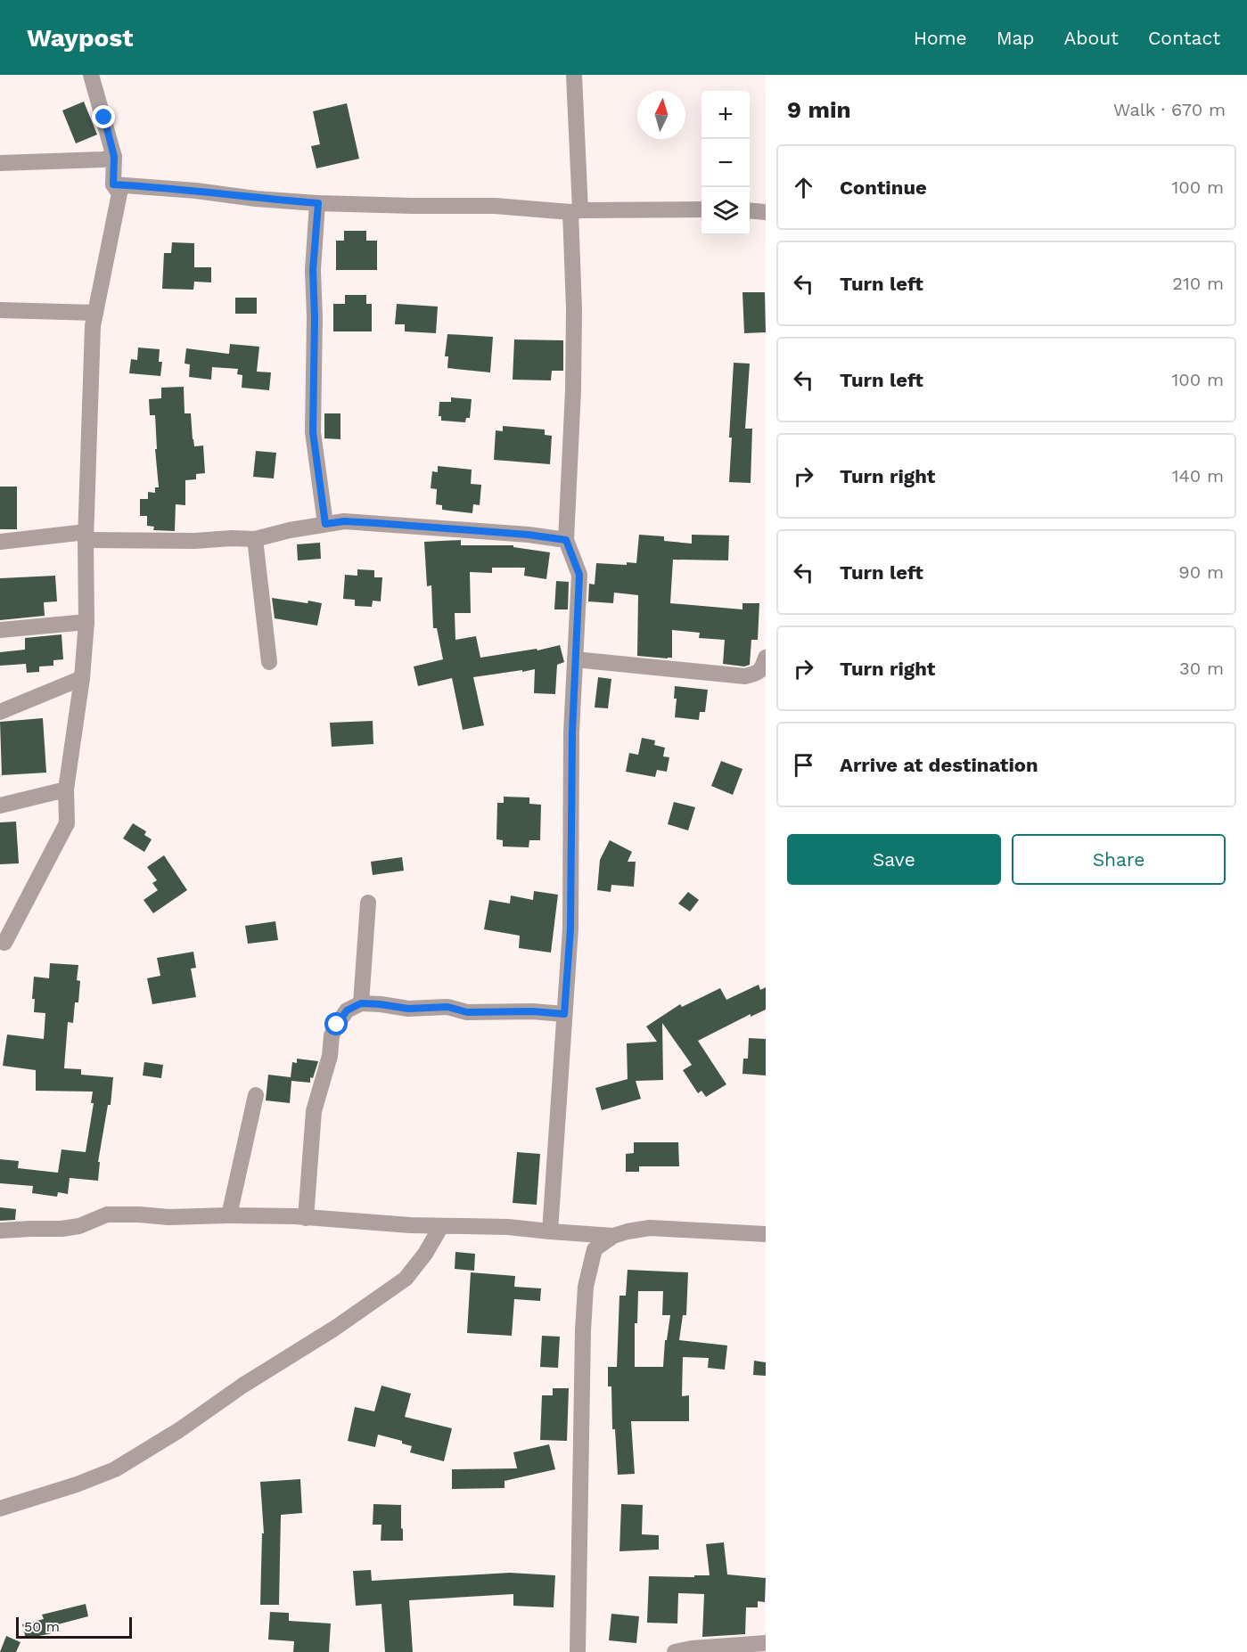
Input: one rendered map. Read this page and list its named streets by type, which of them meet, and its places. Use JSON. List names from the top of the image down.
{
  "scale_bar": "50 m",
  "north": "top",
  "page": {
    "header": "Waypost",
    "nav": [
      "Home",
      "Map",
      "About",
      "Contact"
    ],
    "heading": ["9 min", "Walk · 670 m"],
    "map_buttons": ["+", "−"],
    "list": [
      ["Continue", "100 m"],
      ["Turn left", "210 m"],
      ["Turn left", "100 m"],
      ["Turn right", "140 m"],
      ["Turn left", "90 m"],
      ["Turn right", "30 m"],
      "Arrive at destination"
    ],
    "buttons": ["Save", "Share"],
    "scale": "50 m"
  }
}
